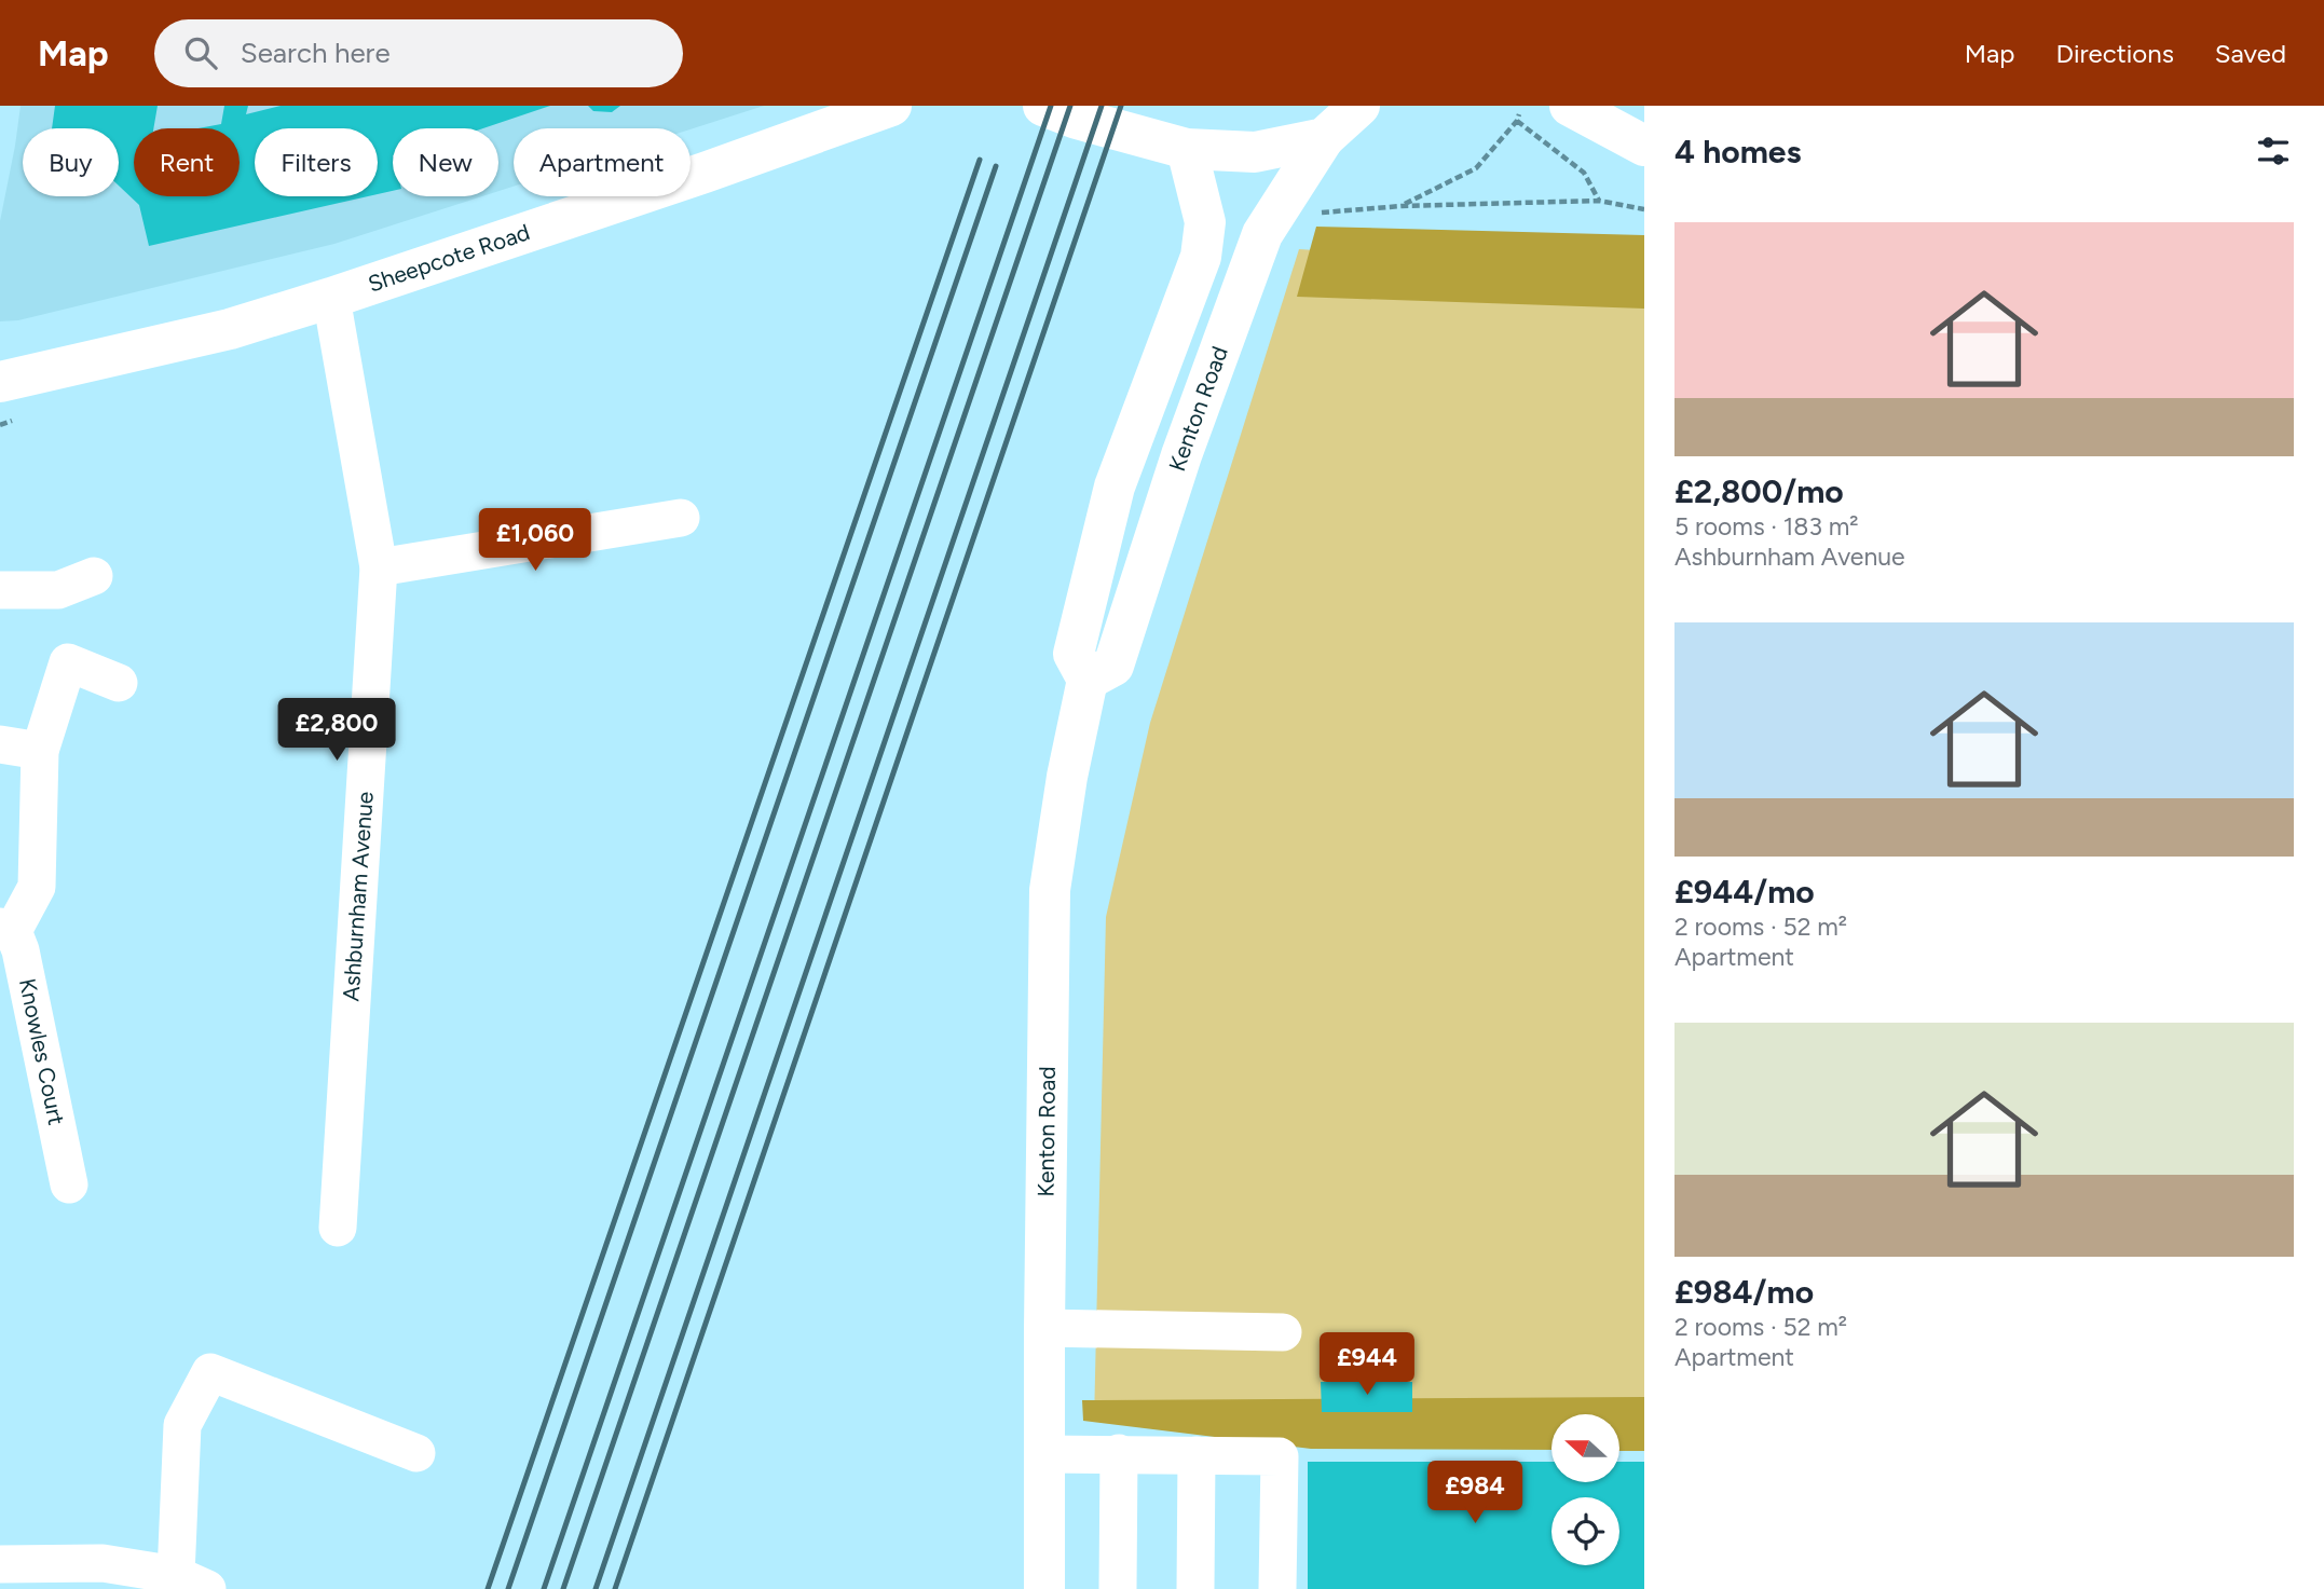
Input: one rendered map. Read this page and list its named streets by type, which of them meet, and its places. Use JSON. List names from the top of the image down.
{
  "streets": {
    "main road": ["Sheepcote Road", "Kenton Road"],
    "street": ["Ashburnham Avenue", "Knowles Court"]
  },
  "crossings": [
    ["Sheepcote Road", "Ashburnham Avenue"]
  ],
  "north": "left",
  "page": {
    "header": "Map",
    "search": "Search here",
    "nav": ["Map", "Directions", "Saved"],
    "heading": "4 homes",
    "chip": [
      "Buy",
      "Rent",
      "Filters",
      "New",
      "Apartment"
    ],
    "list": [
      {
        "name": "£2,800/mo",
        "note": "5 rooms · 183 m² · Ashburnham Avenue"
      },
      {
        "name": "£944/mo",
        "note": "2 rooms · 52 m² · Apartment"
      },
      {
        "name": "£984/mo",
        "note": "2 rooms · 52 m² · Apartment"
      }
    ],
    "price": [
      "£1,060",
      "£2,800",
      "£944",
      "£984"
    ]
  }
}
